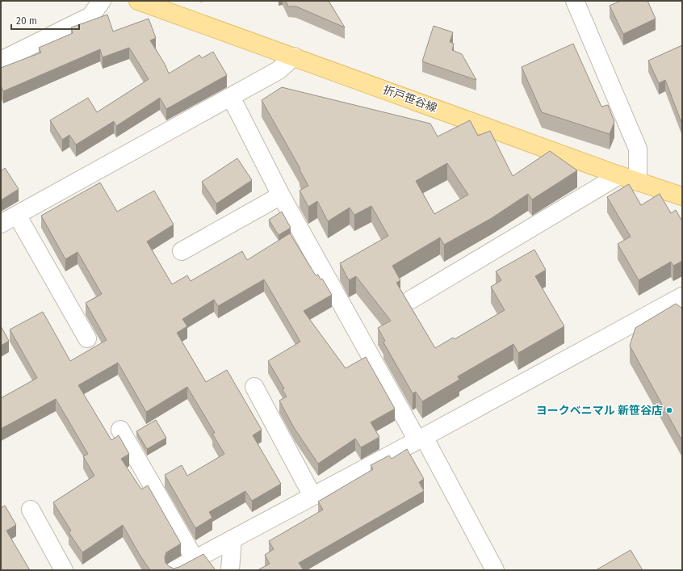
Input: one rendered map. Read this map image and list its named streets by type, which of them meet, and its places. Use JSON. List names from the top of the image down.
{
  "streets": {
    "main road": ["折戸笹谷線"]
  },
  "places": ["ヨークベニマル 新笹谷店"],
  "scale_bar": "20 m"
}
